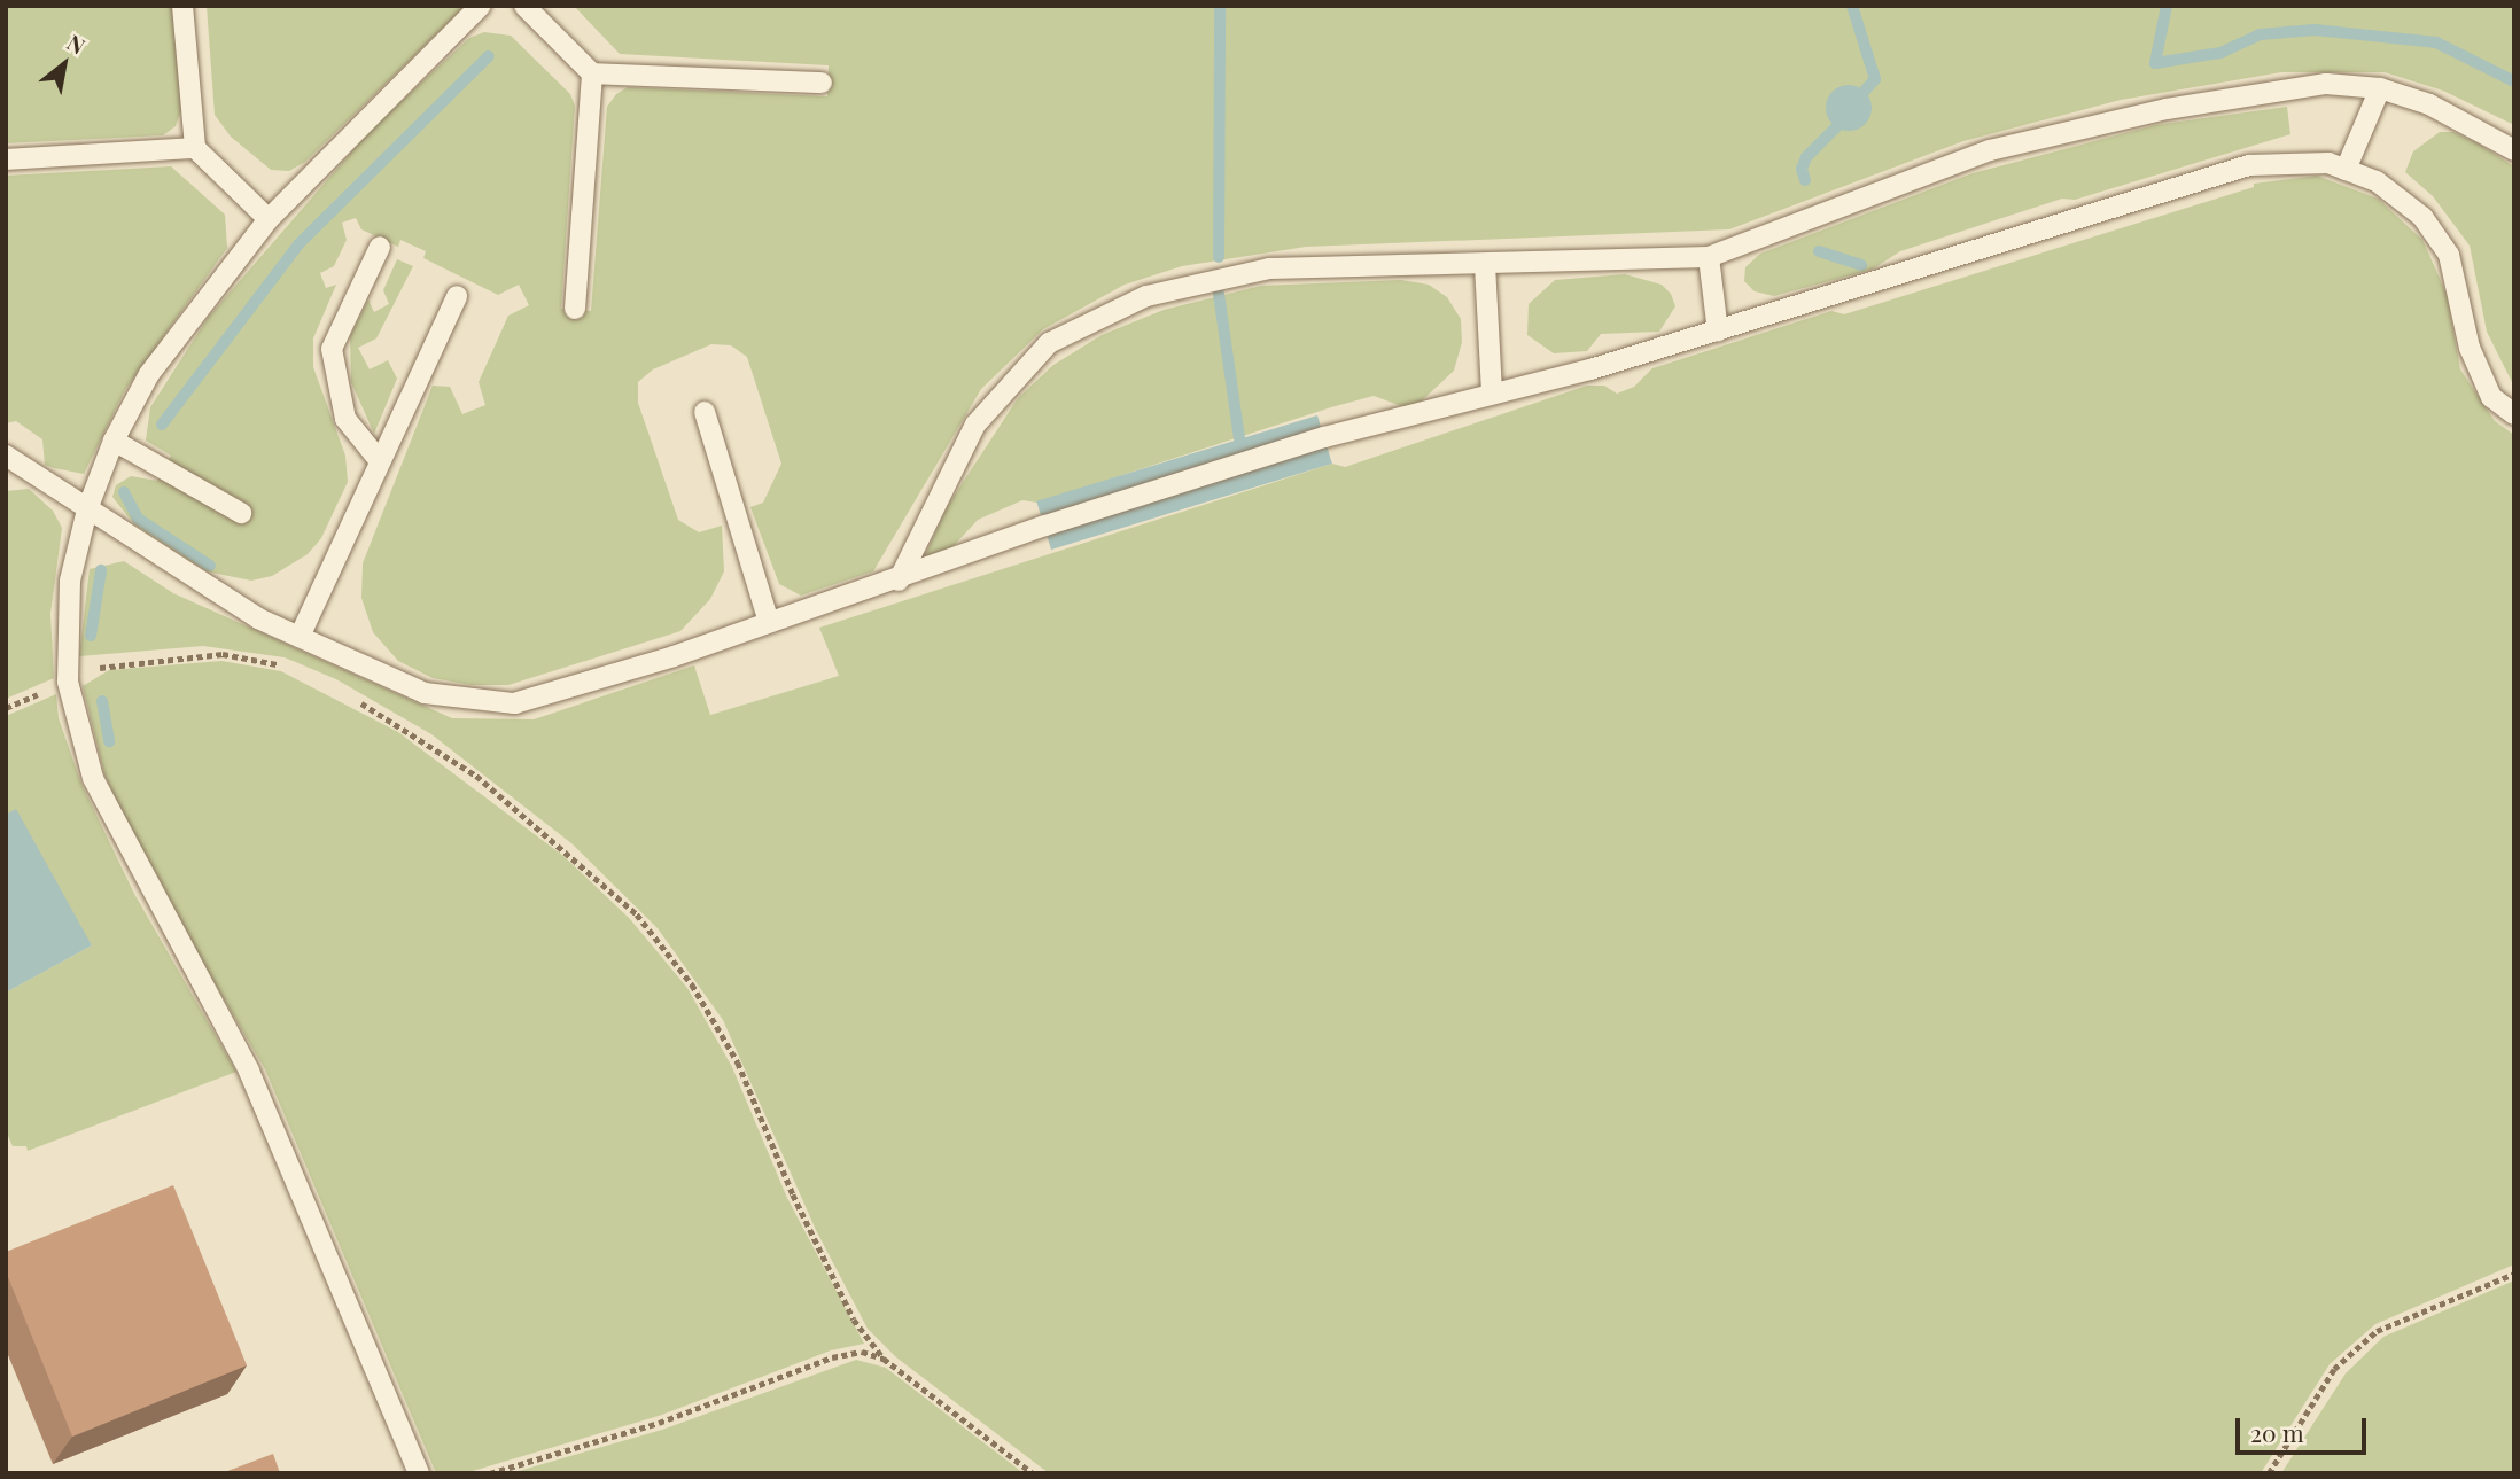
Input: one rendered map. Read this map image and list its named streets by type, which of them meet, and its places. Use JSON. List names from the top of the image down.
{
  "scale_bar": "20 m",
  "north": "top right"
}
